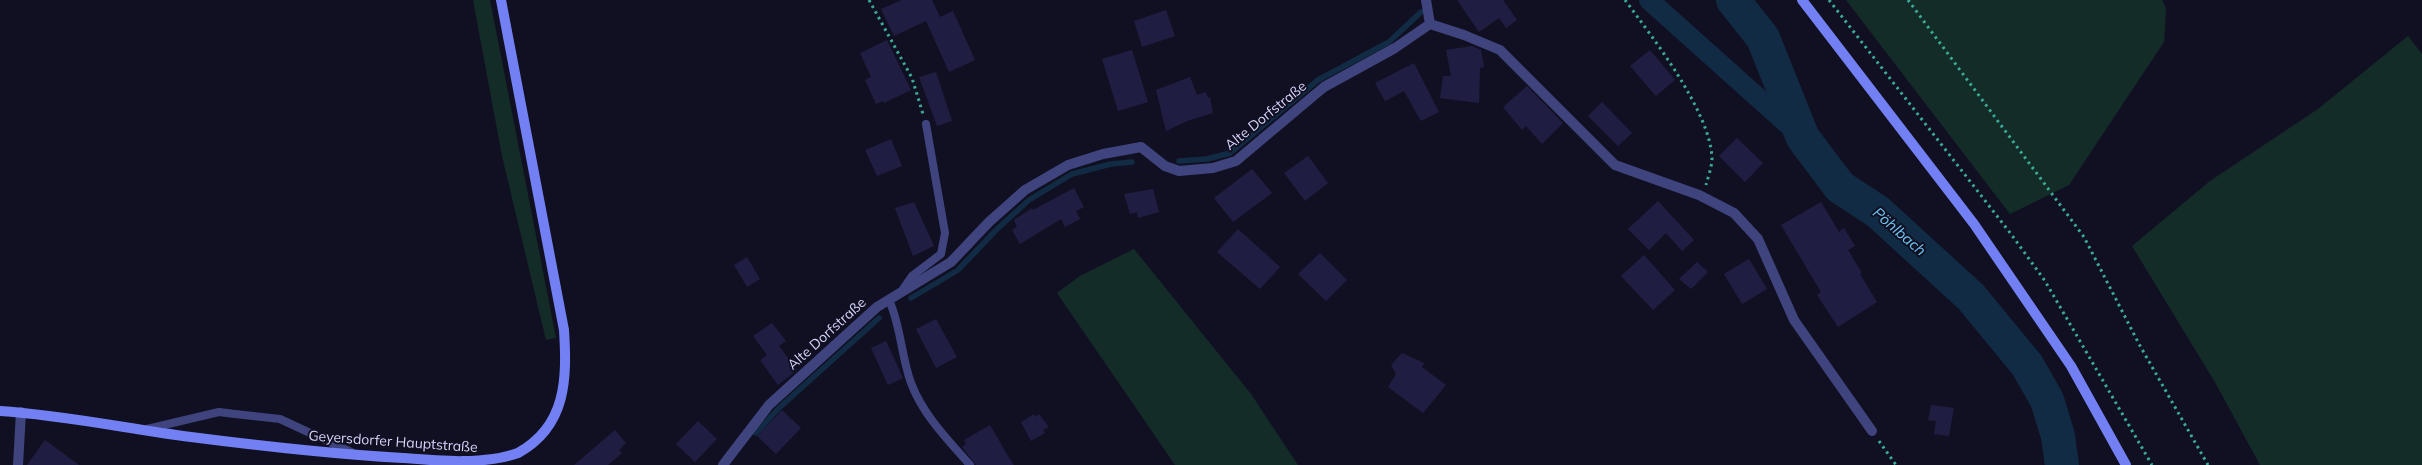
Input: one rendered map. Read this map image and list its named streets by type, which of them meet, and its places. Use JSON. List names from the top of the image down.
{
  "streets": {
    "main road": ["Geyersdorfer Hauptstraße"],
    "street": ["Alte Dorfstraße"]
  },
  "water": ["Pöhlbach"]
}
